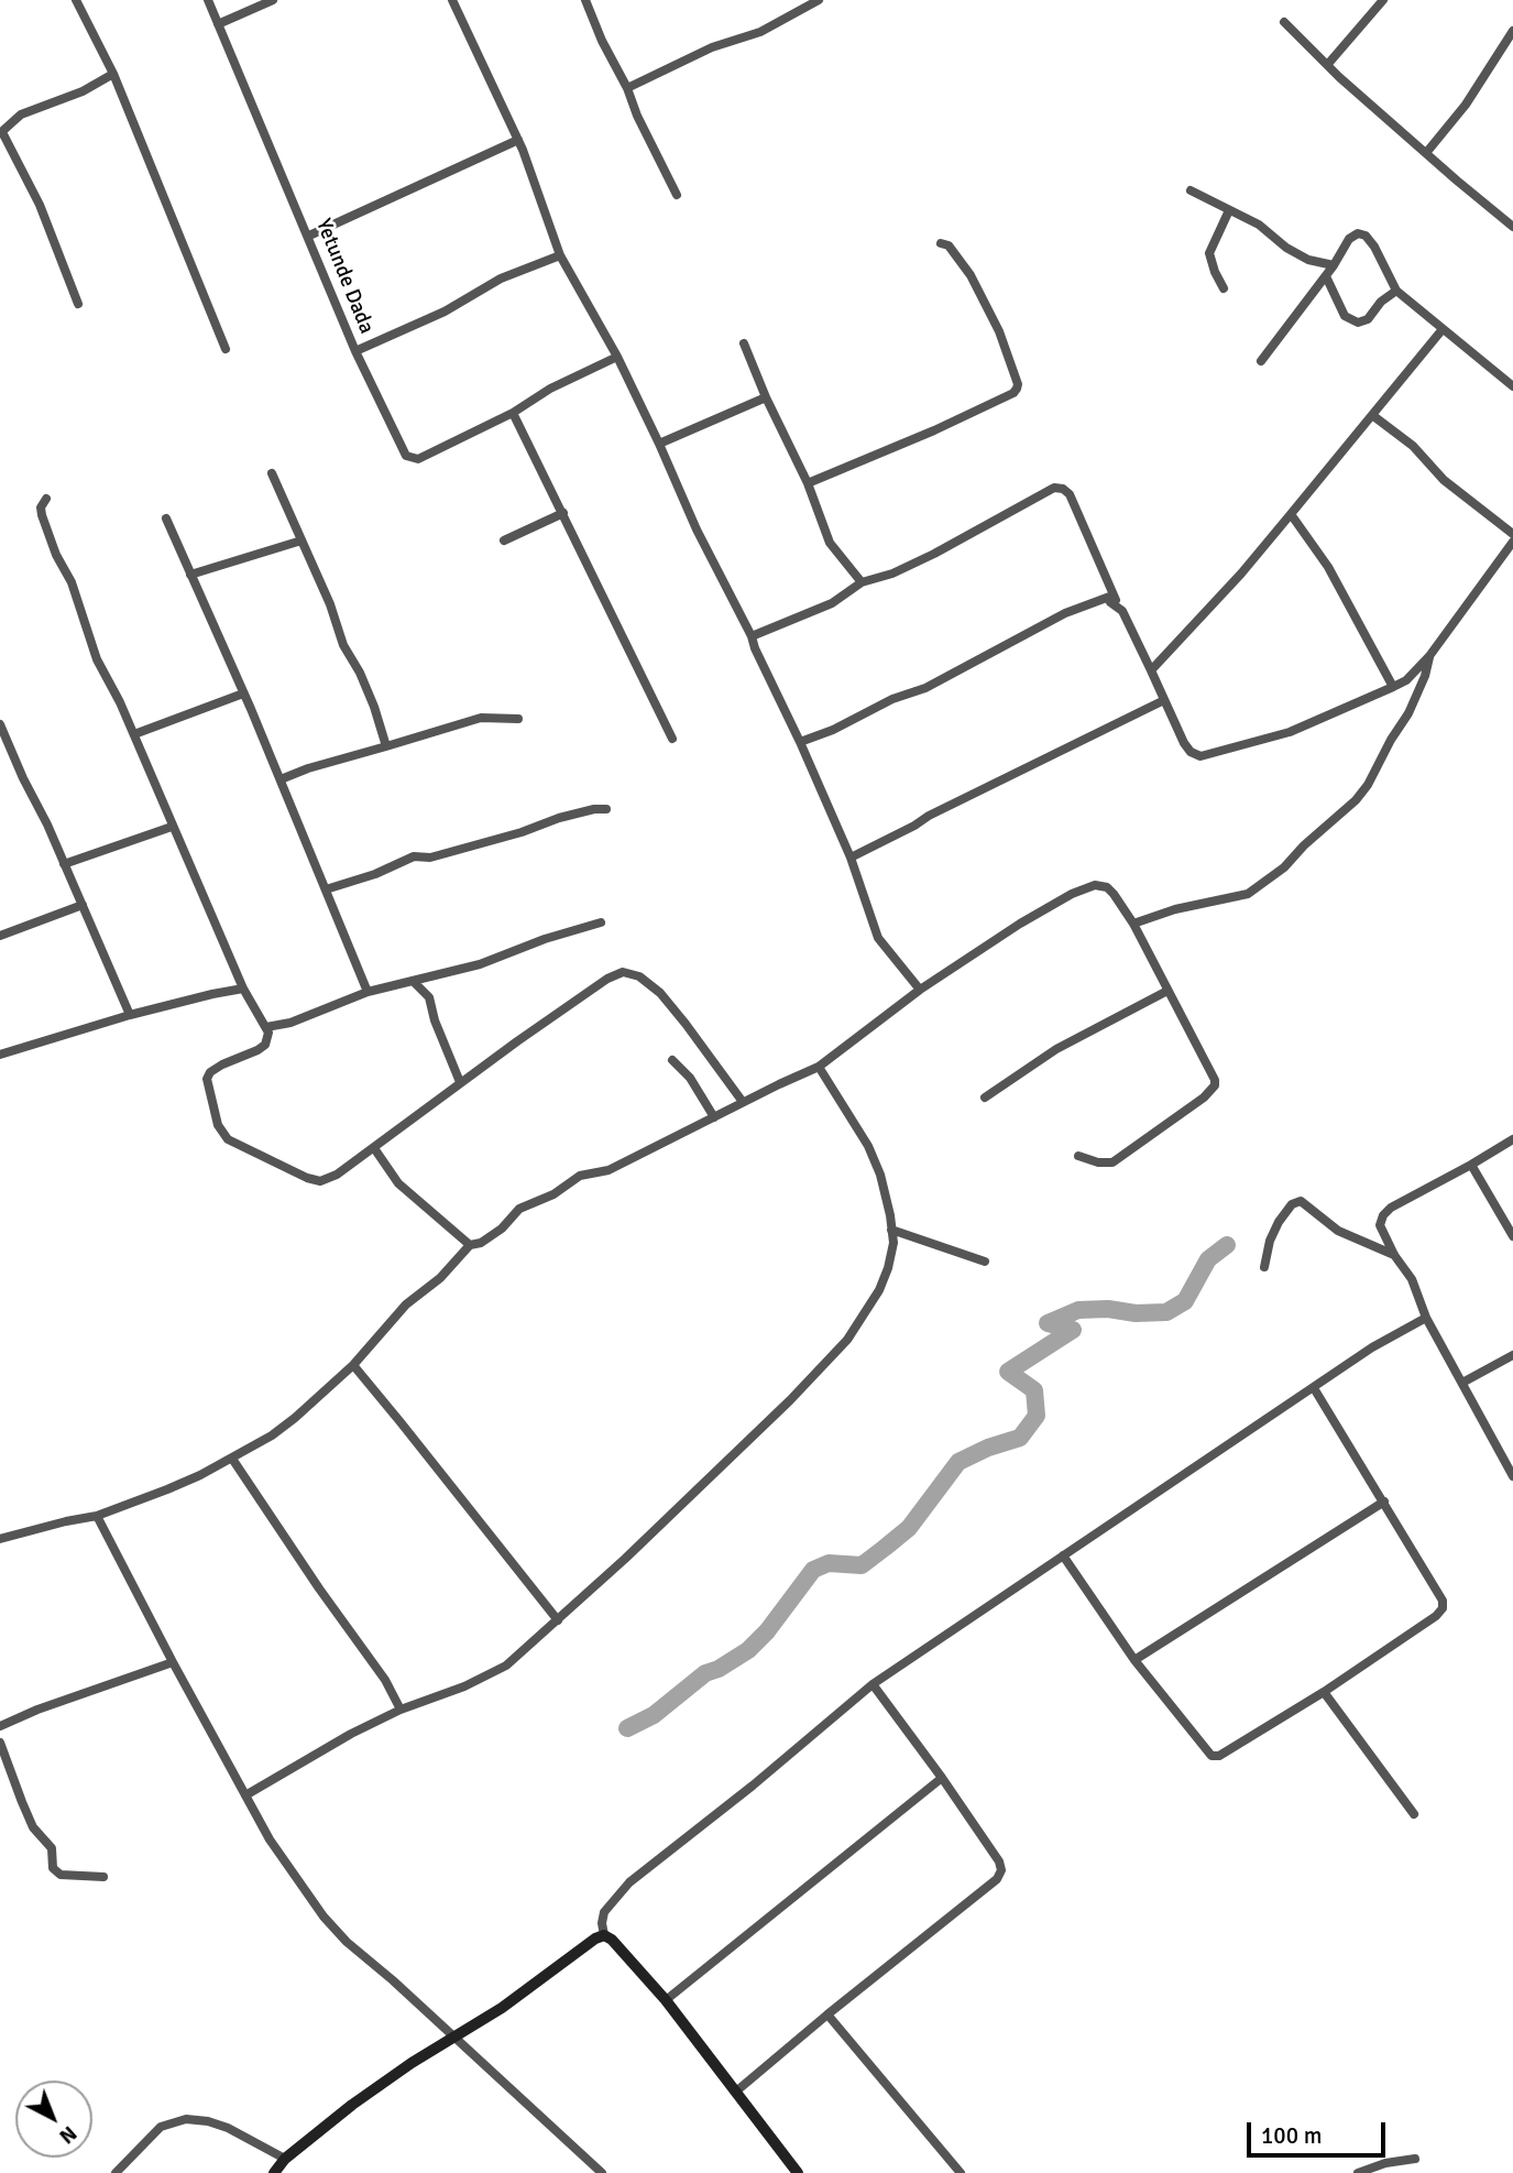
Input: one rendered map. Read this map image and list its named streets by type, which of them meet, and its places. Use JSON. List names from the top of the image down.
{
  "streets": {
    "street": ["Yetunde Dada"]
  },
  "scale_bar": "100 m",
  "north": "bottom right"
}
